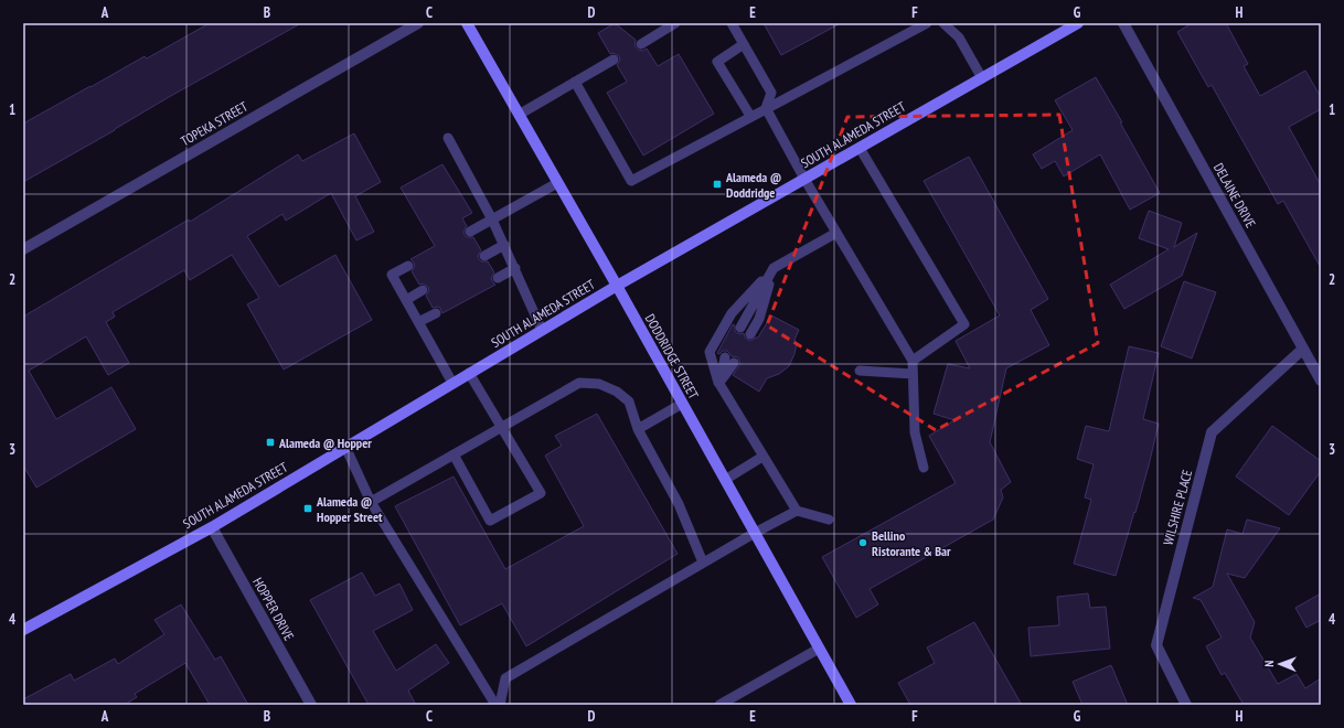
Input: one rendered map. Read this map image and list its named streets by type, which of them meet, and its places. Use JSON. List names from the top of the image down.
{
  "streets": {
    "main road": ["SOUTH ALAMEDA STREET", "DODDRIDGE STREET"],
    "street": [
      "TOPEKA STREET",
      "DELAINE DRIVE",
      "WILSHIRE PLACE",
      "HOPPER DRIVE"
    ]
  },
  "crossings": [
    ["SOUTH ALAMEDA STREET", "DODDRIDGE STREET"],
    ["SOUTH ALAMEDA STREET", "HOPPER DRIVE"],
    ["DELAINE DRIVE", "WILSHIRE PLACE"]
  ],
  "places": {
    "transit": ["Alameda @ Doddridge", "Alameda @ Hopper", "Alameda @ Hopper Street"],
    "other": ["Bellino Ristorante & Bar"]
  },
  "north": "left",
  "grid": {
    "columns": [
      "A",
      "B",
      "C",
      "D",
      "E",
      "F",
      "G",
      "H"
    ],
    "rows": [
      "1",
      "2",
      "3",
      "4"
    ]
  }
}
